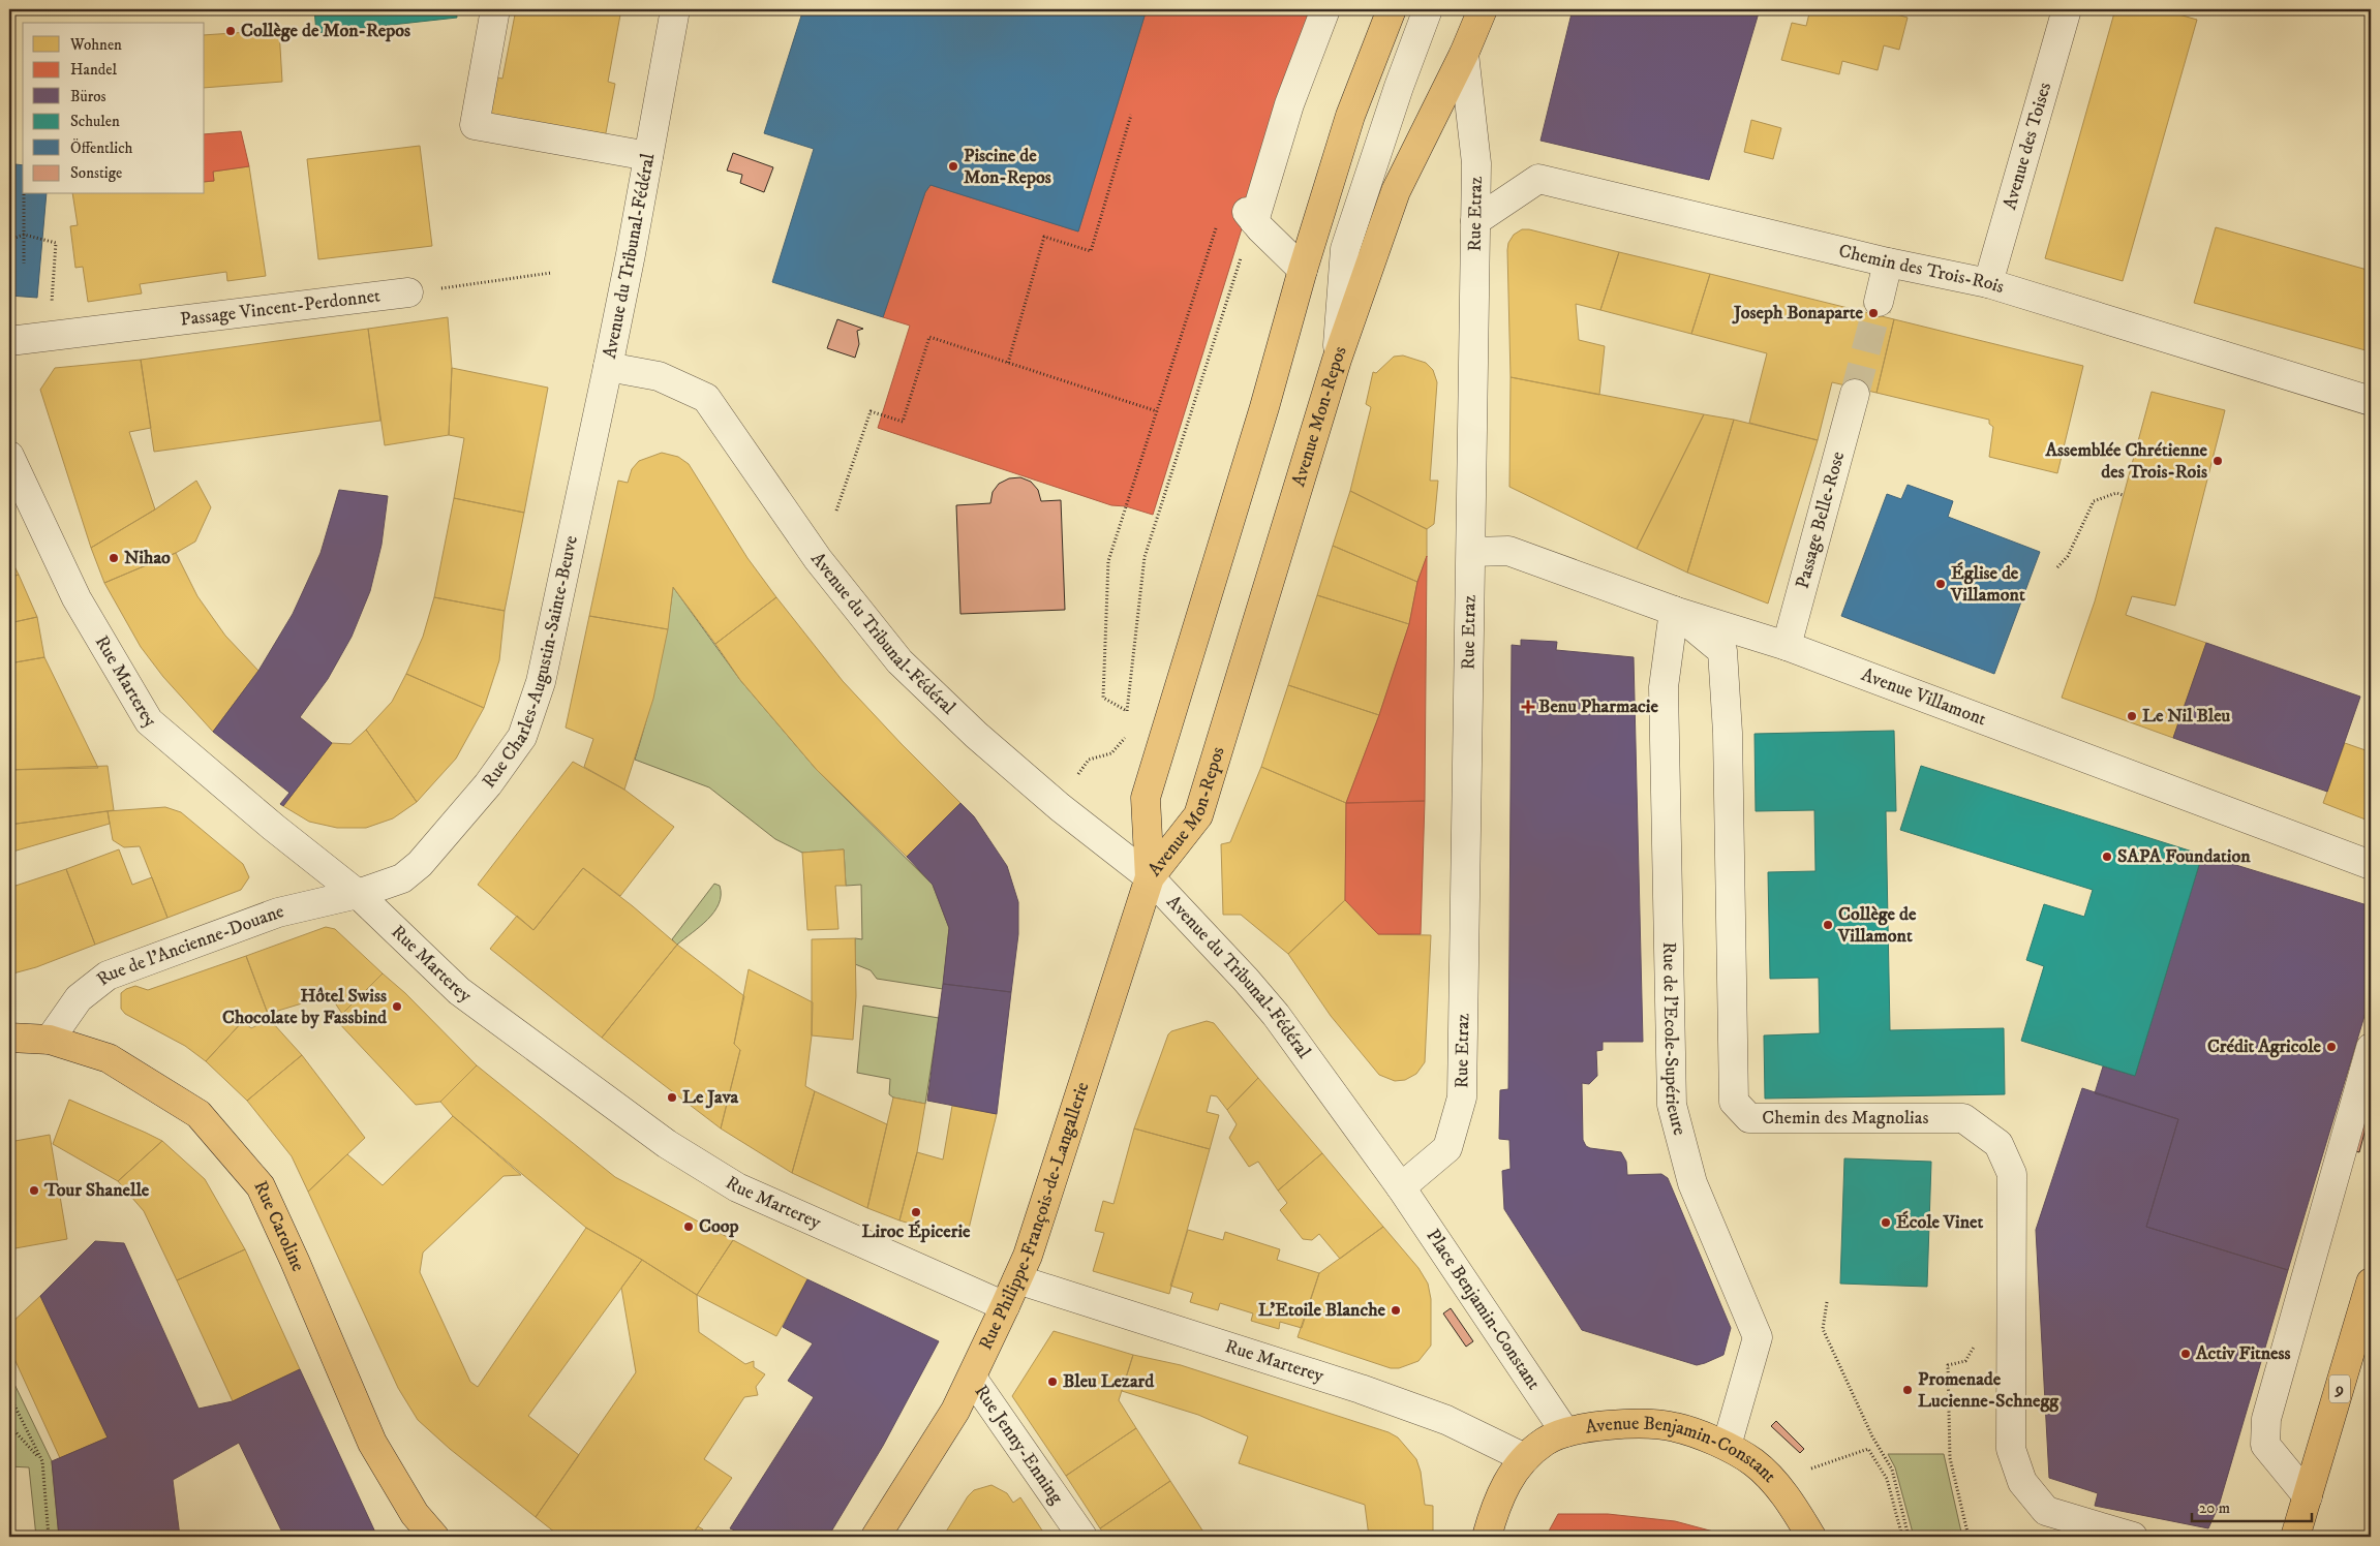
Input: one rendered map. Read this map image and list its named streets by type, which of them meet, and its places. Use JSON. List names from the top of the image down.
{
  "streets": {
    "main road": [
      "Avenue Mon-Repos",
      "Rue Philippe-François-de-Langallerie",
      "Rue Caroline",
      "9",
      "Avenue Benjamin-Constant"
    ],
    "street": [
      "Avenue des Toises",
      "Rue Etraz",
      "Avenue du Tribunal-Fédéral",
      "Chemin des Trois-Rois",
      "Passage Vincent-Perdonnet",
      "Passage Belle-Rose",
      "Rue Charles-Augustin-Sainte-Beuve",
      "Rue Marterey",
      "Avenue Villamont",
      "Rue de l'Ancienne-Douane",
      "Rue de l'Ecole-Supérieure",
      "Chemin des Magnolias",
      "Place Benjamin-Constant",
      "Rue Jenny-Enning"
    ]
  },
  "crossings": [
    ["Avenue des Toises", "Chemin des Trois-Rois"],
    ["Rue Etraz", "Avenue du Tribunal-Fédéral"],
    ["Rue Etraz", "Chemin des Trois-Rois"],
    ["Rue Etraz", "Avenue Mon-Repos"],
    ["Rue Etraz", "Avenue Villamont"],
    ["Rue Etraz", "Place Benjamin-Constant"],
    ["Avenue du Tribunal-Fédéral", "Avenue Mon-Repos"],
    ["Avenue du Tribunal-Fédéral", "Rue Charles-Augustin-Sainte-Beuve"],
    ["Avenue du Tribunal-Fédéral", "Rue Philippe-François-de-Langallerie"],
    ["Avenue du Tribunal-Fédéral", "Place Benjamin-Constant"],
    ["Avenue Mon-Repos", "Rue Philippe-François-de-Langallerie"],
    ["Passage Belle-Rose", "Avenue Villamont"],
    ["Rue Charles-Augustin-Sainte-Beuve", "Rue Marterey"],
    ["Rue Charles-Augustin-Sainte-Beuve", "Rue de l'Ancienne-Douane"],
    ["Rue Marterey", "Rue de l'Ancienne-Douane"],
    ["Rue Marterey", "Rue Philippe-François-de-Langallerie"],
    ["Rue Marterey", "Avenue Benjamin-Constant"],
    ["Avenue Villamont", "Rue de l'Ecole-Supérieure"],
    ["Avenue Villamont", "Chemin des Magnolias"],
    ["Rue de l'Ancienne-Douane", "Rue Caroline"],
    ["Rue de l'Ecole-Supérieure", "Chemin des Magnolias"],
    ["Rue de l'Ecole-Supérieure", "Avenue Benjamin-Constant"],
    ["Rue Philippe-François-de-Langallerie", "Rue Jenny-Enning"],
    ["Place Benjamin-Constant", "Avenue Benjamin-Constant"]
  ],
  "places": {
    "other": [
      "Collège de Mon-Repos",
      "Piscine de Mon-Repos",
      "Joseph Bonaparte",
      "Assemblée Chrétienne des Trois-Rois",
      "Nihao",
      "Église de Villamont",
      "Le Nil Bleu",
      "SAPA Foundation",
      "Collège de Villamont",
      "Hôtel Swiss Chocolate by Fassbind",
      "Crédit Agricole",
      "Le Java",
      "Tour Shanelle",
      "Liroc Épicerie",
      "École Vinet",
      "Coop",
      "L'Etoile Blanche",
      "Activ Fitness",
      "Bleu Lezard",
      "Promenade Lucienne-Schnegg"
    ],
    "health": ["Benu Pharmacie"]
  },
  "legend": [
    "Wohnen",
    "Handel",
    "Büros",
    "Schulen",
    "Öffentlich",
    "Sonstige"
  ],
  "scale_bar": "20 m"
}
